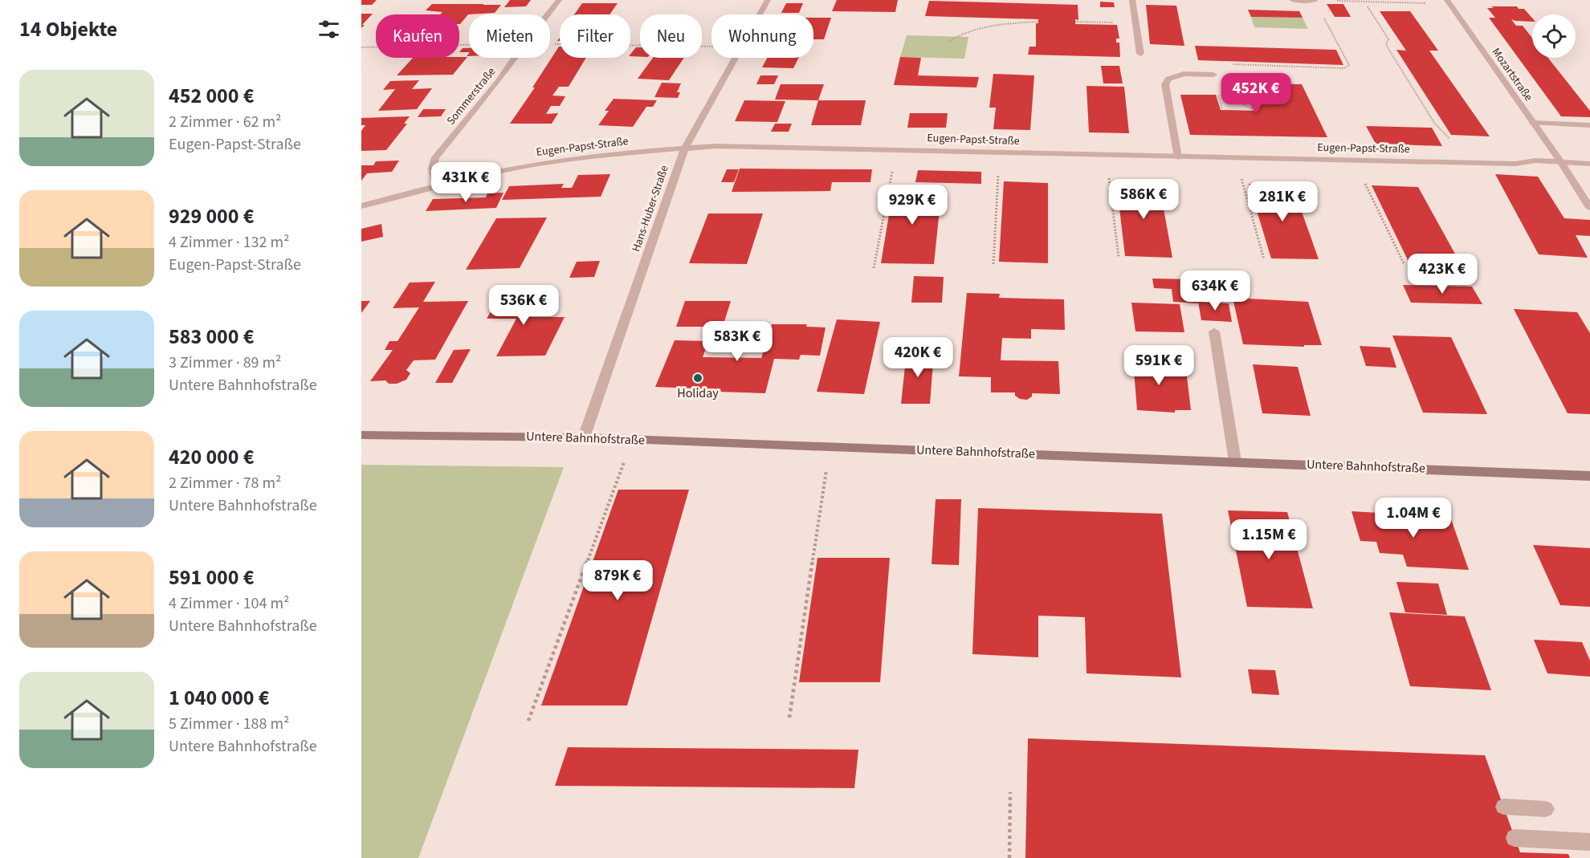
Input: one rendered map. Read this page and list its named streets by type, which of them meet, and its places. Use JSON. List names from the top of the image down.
{
  "streets": {
    "street": [
      "Mozartstraße",
      "Sommerstraße",
      "Eugen-Papst-Straße",
      "Hans-Huber-Straße",
      "Untere Bahnhofstraße"
    ]
  },
  "crossings": [
    ["Mozartstraße", "Eugen-Papst-Straße"],
    ["Sommerstraße", "Eugen-Papst-Straße"],
    ["Eugen-Papst-Straße", "Hans-Huber-Straße"],
    ["Hans-Huber-Straße", "Untere Bahnhofstraße"]
  ],
  "places": ["Holiday"],
  "page": {
    "heading": "14 Objekte",
    "chip": [
      "Kaufen",
      "Mieten",
      "Filter",
      "Neu",
      "Wohnung"
    ],
    "list": [
      {
        "name": "452 000 €",
        "note": "2 Zimmer · 62 m² · Eugen-Papst-Straße"
      },
      {
        "name": "929 000 €",
        "note": "4 Zimmer · 132 m² · Eugen-Papst-Straße"
      },
      {
        "name": "583 000 €",
        "note": "3 Zimmer · 89 m² · Untere Bahnhofstraße"
      },
      {
        "name": "420 000 €",
        "note": "2 Zimmer · 78 m² · Untere Bahnhofstraße"
      },
      {
        "name": "591 000 €",
        "note": "4 Zimmer · 104 m² · Untere Bahnhofstraße"
      },
      {
        "name": "1 040 000 €",
        "note": "5 Zimmer · 188 m² · Untere Bahnhofstraße"
      }
    ],
    "price": [
      "452K €",
      "431K €",
      "586K €",
      "281K €",
      "929K €",
      "423K €",
      "634K €",
      "536K €",
      "583K €",
      "420K €",
      "591K €",
      "1.04M €",
      "1.15M €",
      "879K €"
    ]
  }
}
